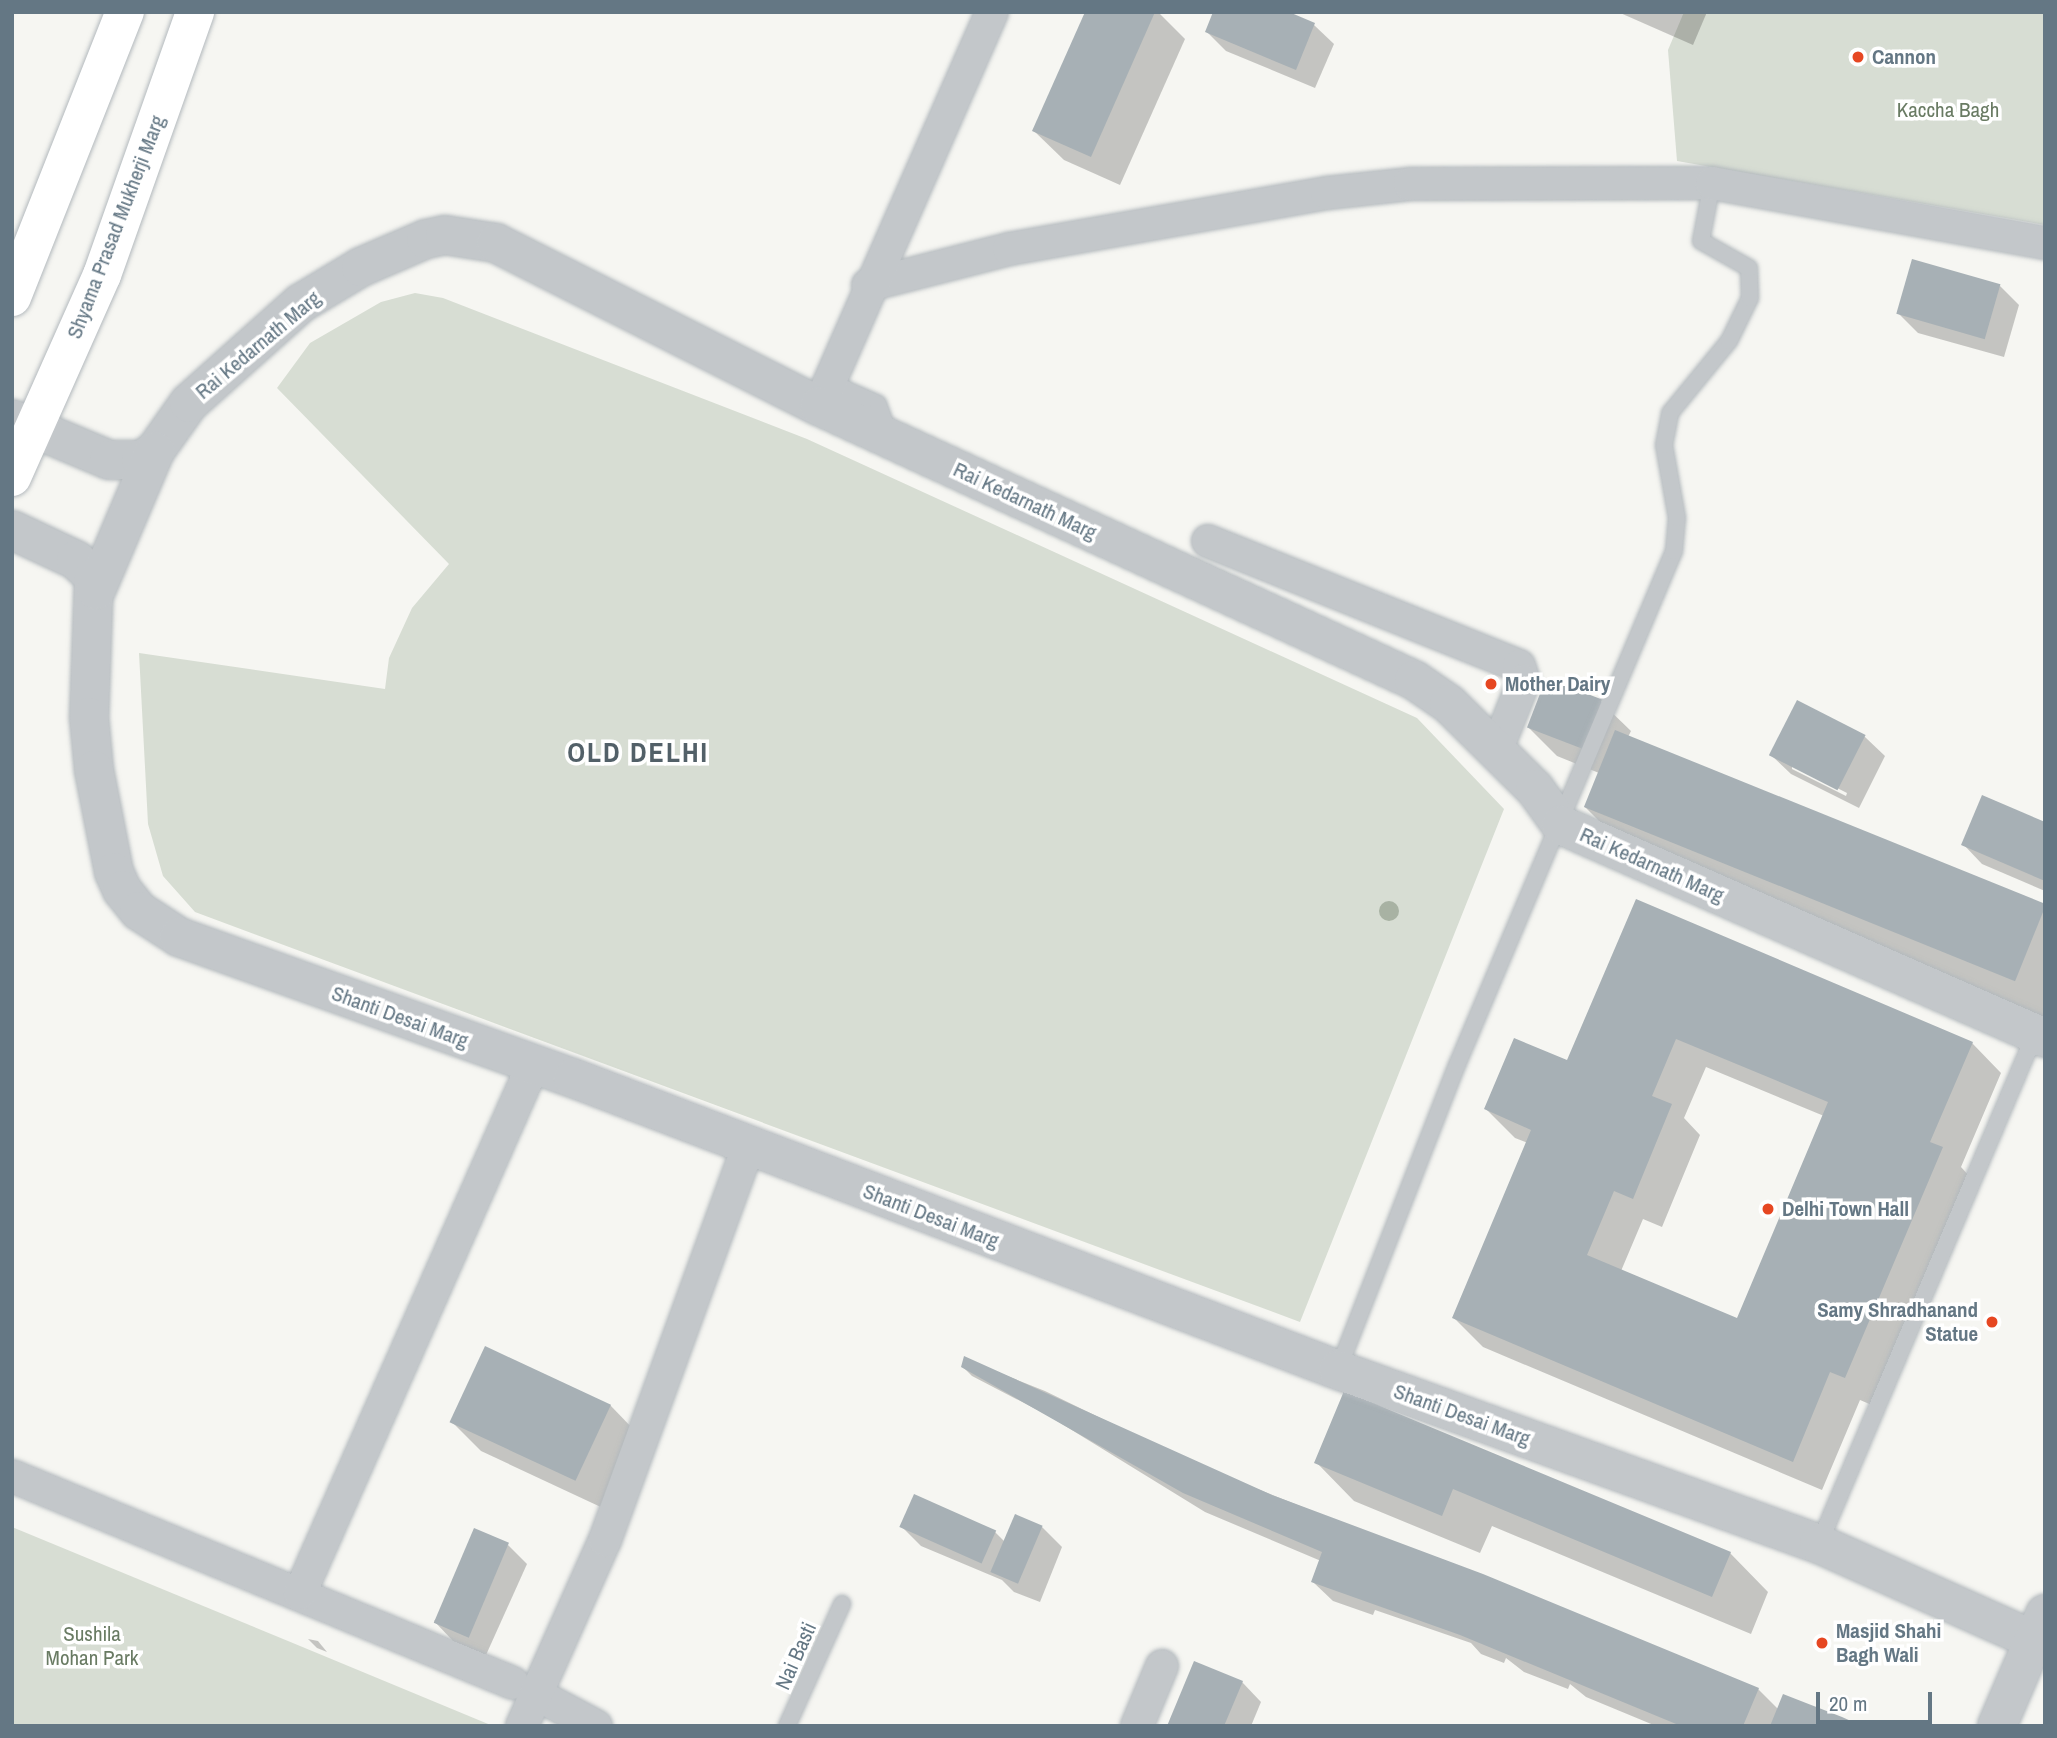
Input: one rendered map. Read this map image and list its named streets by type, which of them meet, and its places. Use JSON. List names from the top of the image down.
{
  "streets": {
    "main road": ["Shyama Prasad Mukherji Marg"],
    "street": ["Rai Kedarnath Marg", "Shanti Desai Marg"],
    "lane": ["Nai Basti"]
  },
  "crossings": [
    ["Rai Kedarnath Marg", "Shanti Desai Marg"]
  ],
  "districts": ["OLD DELHI"],
  "parks": ["Kaccha Bagh", "Sushila Mohan Park"],
  "places": [
    "Cannon",
    "Mother Dairy",
    "Delhi Town Hall",
    "Samy Shradhanand Statue",
    "Masjid Shahi Bagh Wali"
  ],
  "scale_bar": "20 m"
}
